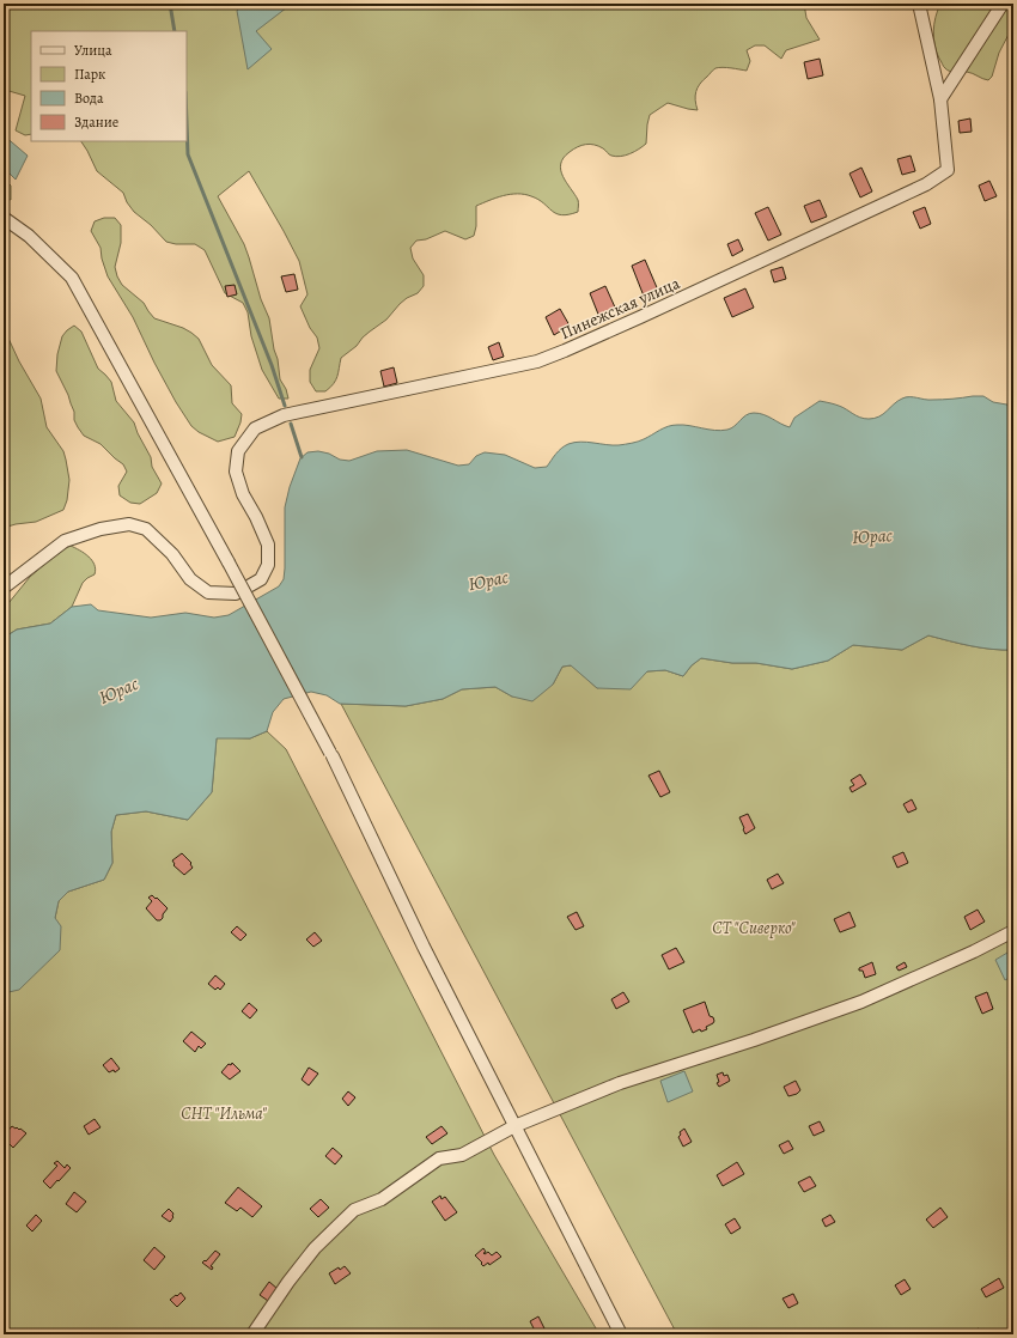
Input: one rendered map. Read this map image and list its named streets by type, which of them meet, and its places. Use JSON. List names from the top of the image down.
{
  "streets": {
    "street": ["Пинежская улица"]
  },
  "water": ["Юрас"],
  "parks": ["СТ \"Сиверко\"", "СНТ \"Ильма\""],
  "legend": [
    "Улица",
    "Парк",
    "Вода",
    "Здание"
  ]
}
